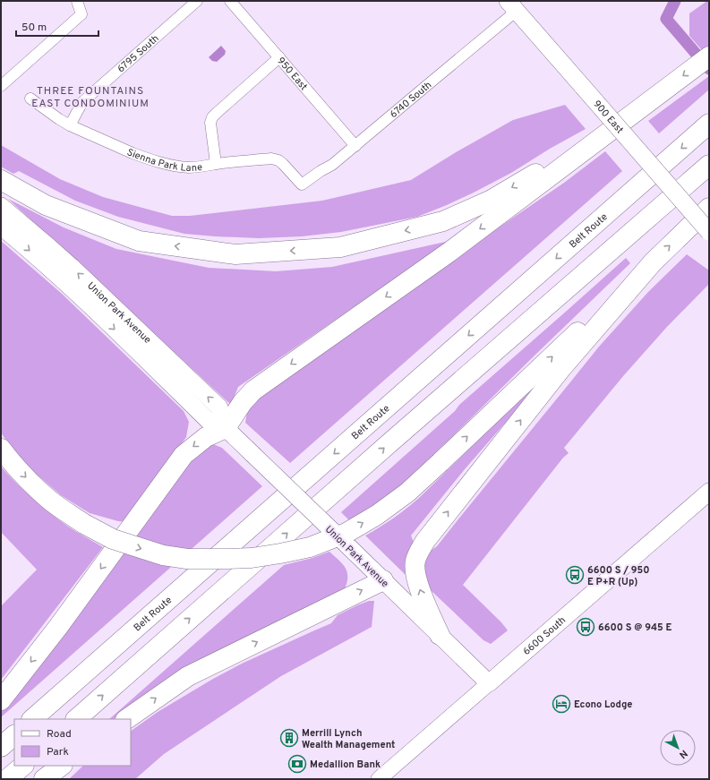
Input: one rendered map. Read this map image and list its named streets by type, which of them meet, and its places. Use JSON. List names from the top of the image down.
{
  "streets": {
    "highway": ["Belt Route"],
    "main road": ["900 East", "Union Park Avenue", "6600 South"],
    "street": [
      "6795 South",
      "950 East",
      "6740 South",
      "Sienna Park Lane"
    ]
  },
  "crossings": [
    ["6795 South", "Sienna Park Lane"],
    ["950 East", "6740 South"],
    ["6740 South", "900 East"],
    ["6740 South", "Sienna Park Lane"],
    ["Union Park Avenue", "6600 South"]
  ],
  "districts": ["THREE FOUNTAINS EAST CONDOMINIUM"],
  "places": {
    "bus stop": ["6600 S / 950 E P+R (Up)", "6600 S @ 945 E"],
    "hotel": ["Econo Lodge"],
    "building": ["Merrill Lynch Wealth Management"],
    "bank": ["Medallion Bank"]
  },
  "legend": ["Road", "Park"],
  "scale_bar": "50 m",
  "north": "bottom right"
}
